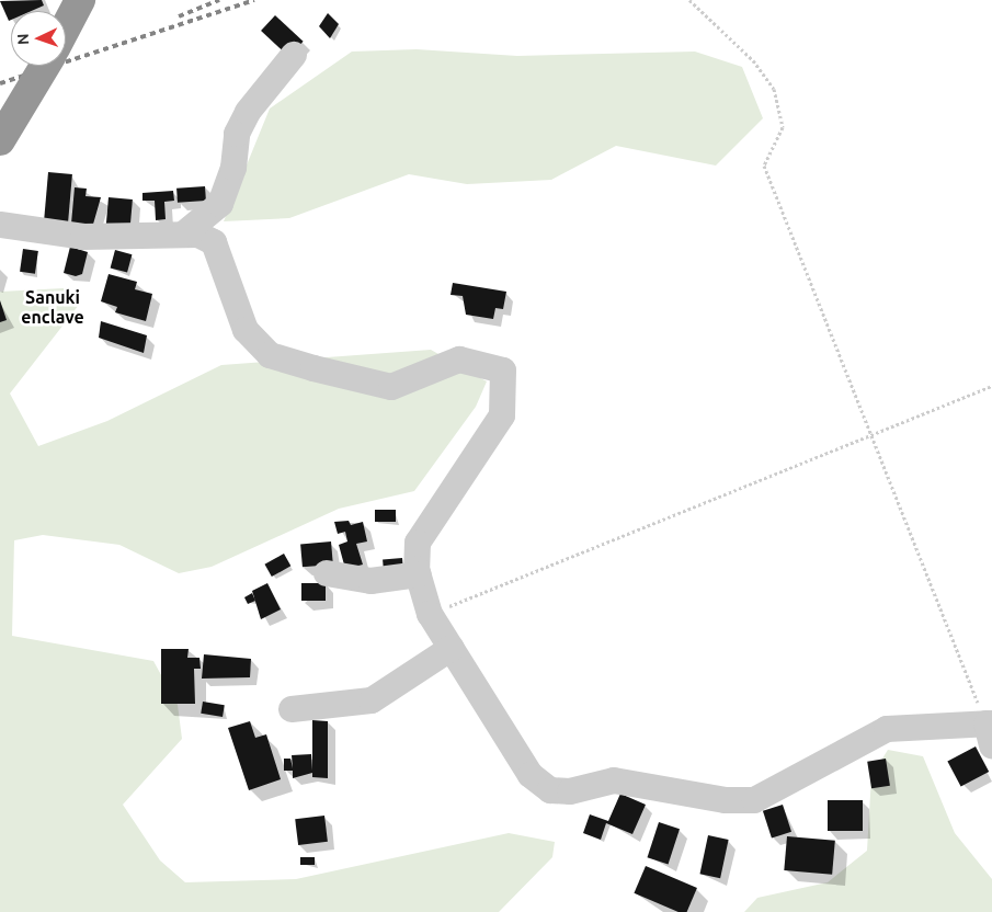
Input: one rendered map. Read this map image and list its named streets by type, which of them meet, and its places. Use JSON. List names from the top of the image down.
{
  "districts": ["Sanuki enclave"],
  "north": "left"
}
